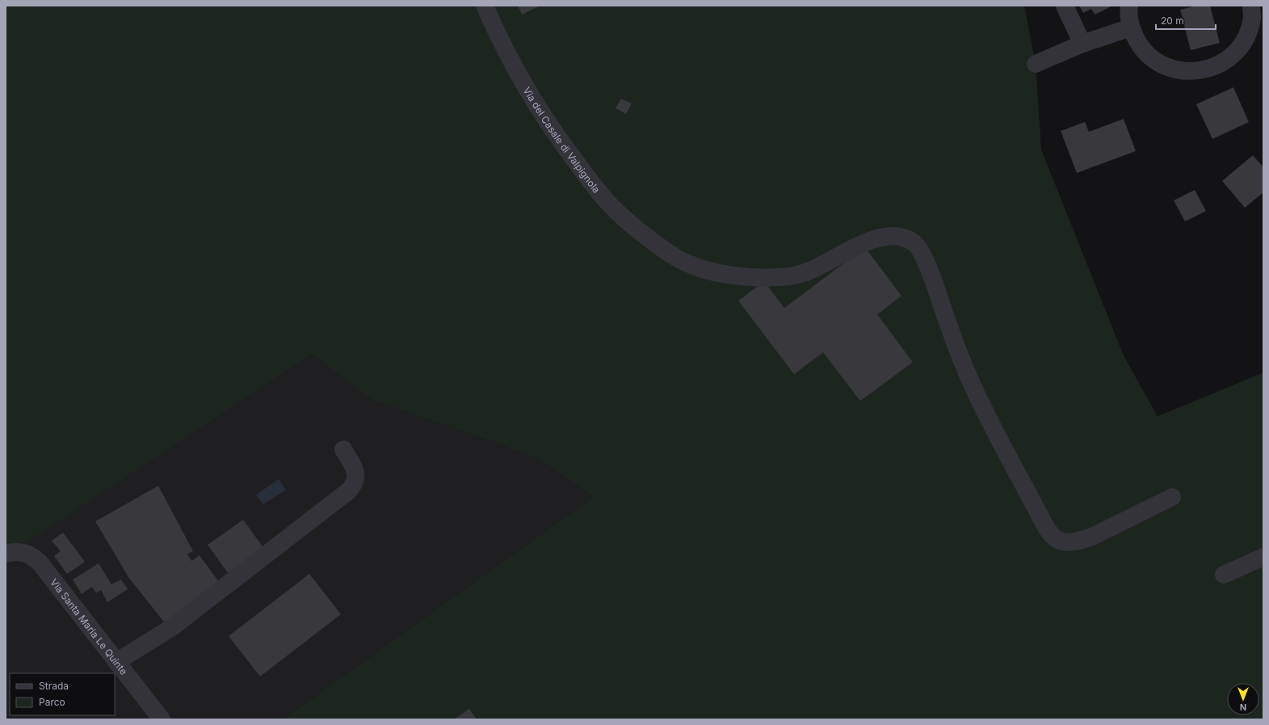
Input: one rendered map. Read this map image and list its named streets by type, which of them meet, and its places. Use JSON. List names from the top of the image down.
{
  "streets": {
    "street": ["Via del Casale di Valpignola", "Via Santa Maria Le Quinte"]
  },
  "legend": ["Strada", "Parco"],
  "scale_bar": "20 m",
  "north": "bottom"
}
